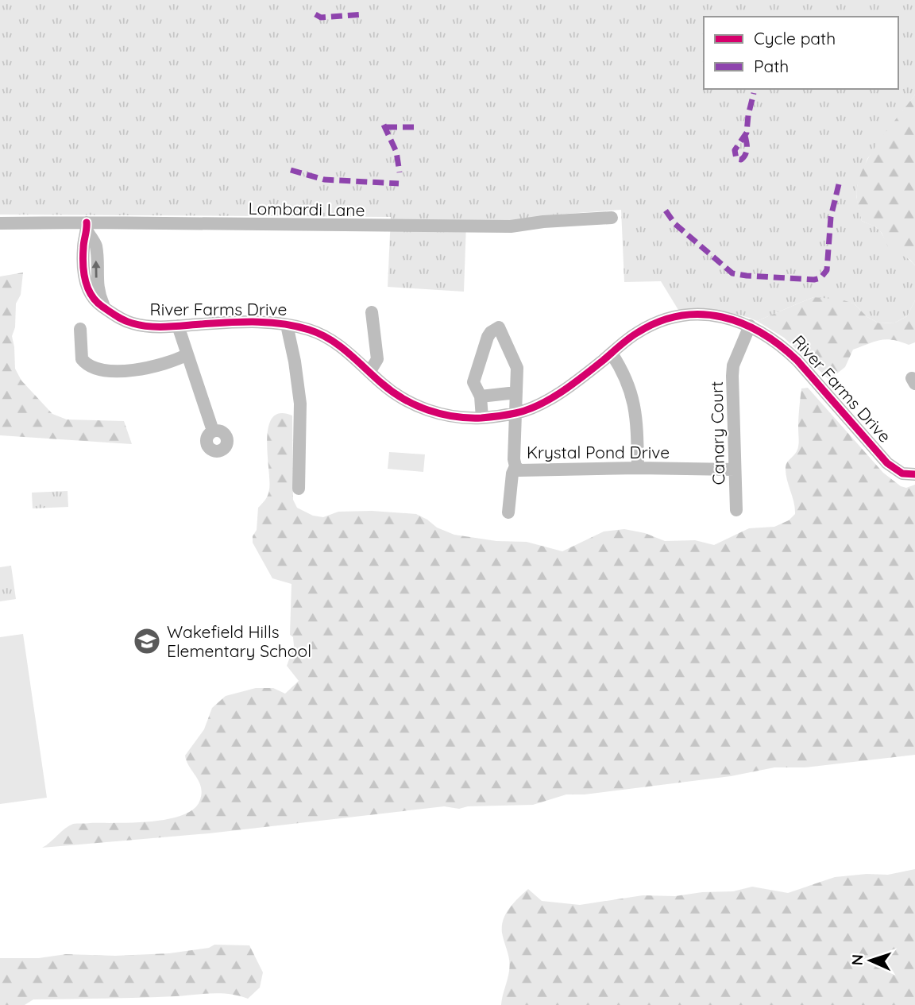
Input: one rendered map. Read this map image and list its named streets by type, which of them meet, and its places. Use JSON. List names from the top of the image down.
{
  "streets": {
    "street": [
      "Lombardi Lane",
      "River Farms Drive",
      "Canary Court",
      "Krystal Pond Drive"
    ]
  },
  "crossings": [
    ["Lombardi Lane", "River Farms Drive"],
    ["River Farms Drive", "Canary Court"],
    ["River Farms Drive", "Krystal Pond Drive"],
    ["Canary Court", "Krystal Pond Drive"]
  ],
  "places": {
    "school or university": ["Wakefield Hills Elementary School"]
  },
  "legend": ["Cycle path", "Path"],
  "north": "left"
}
